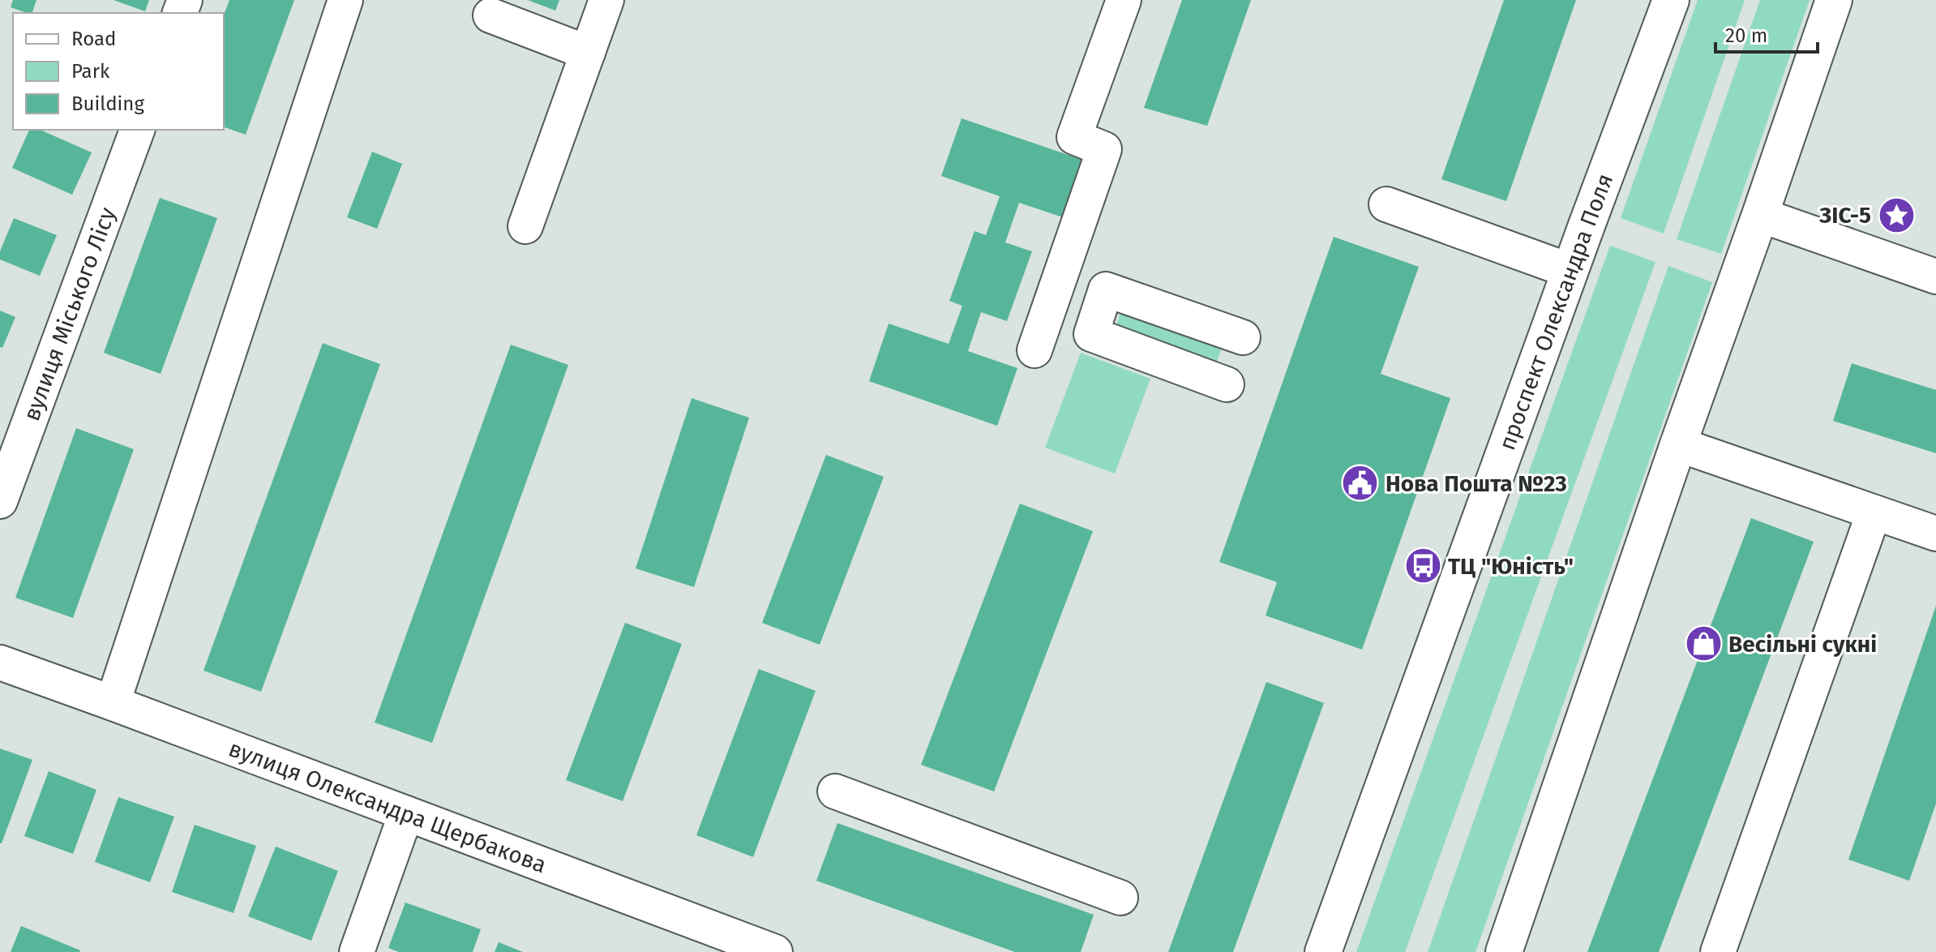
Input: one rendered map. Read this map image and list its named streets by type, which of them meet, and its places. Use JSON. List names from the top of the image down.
{
  "streets": {
    "main road": ["проспект Олександра Поля"],
    "street": ["вулиця Міського Лісу", "вулиця Олександра Щербакова"]
  },
  "places": {
    "place": ["ЗІС-5"],
    "public building": ["Нова Пошта №23"],
    "bus stop": ["ТЦ \"Юність\""],
    "shop": ["Весільні сукні"]
  },
  "legend": ["Road", "Park", "Building"],
  "scale_bar": "20 m"
}
